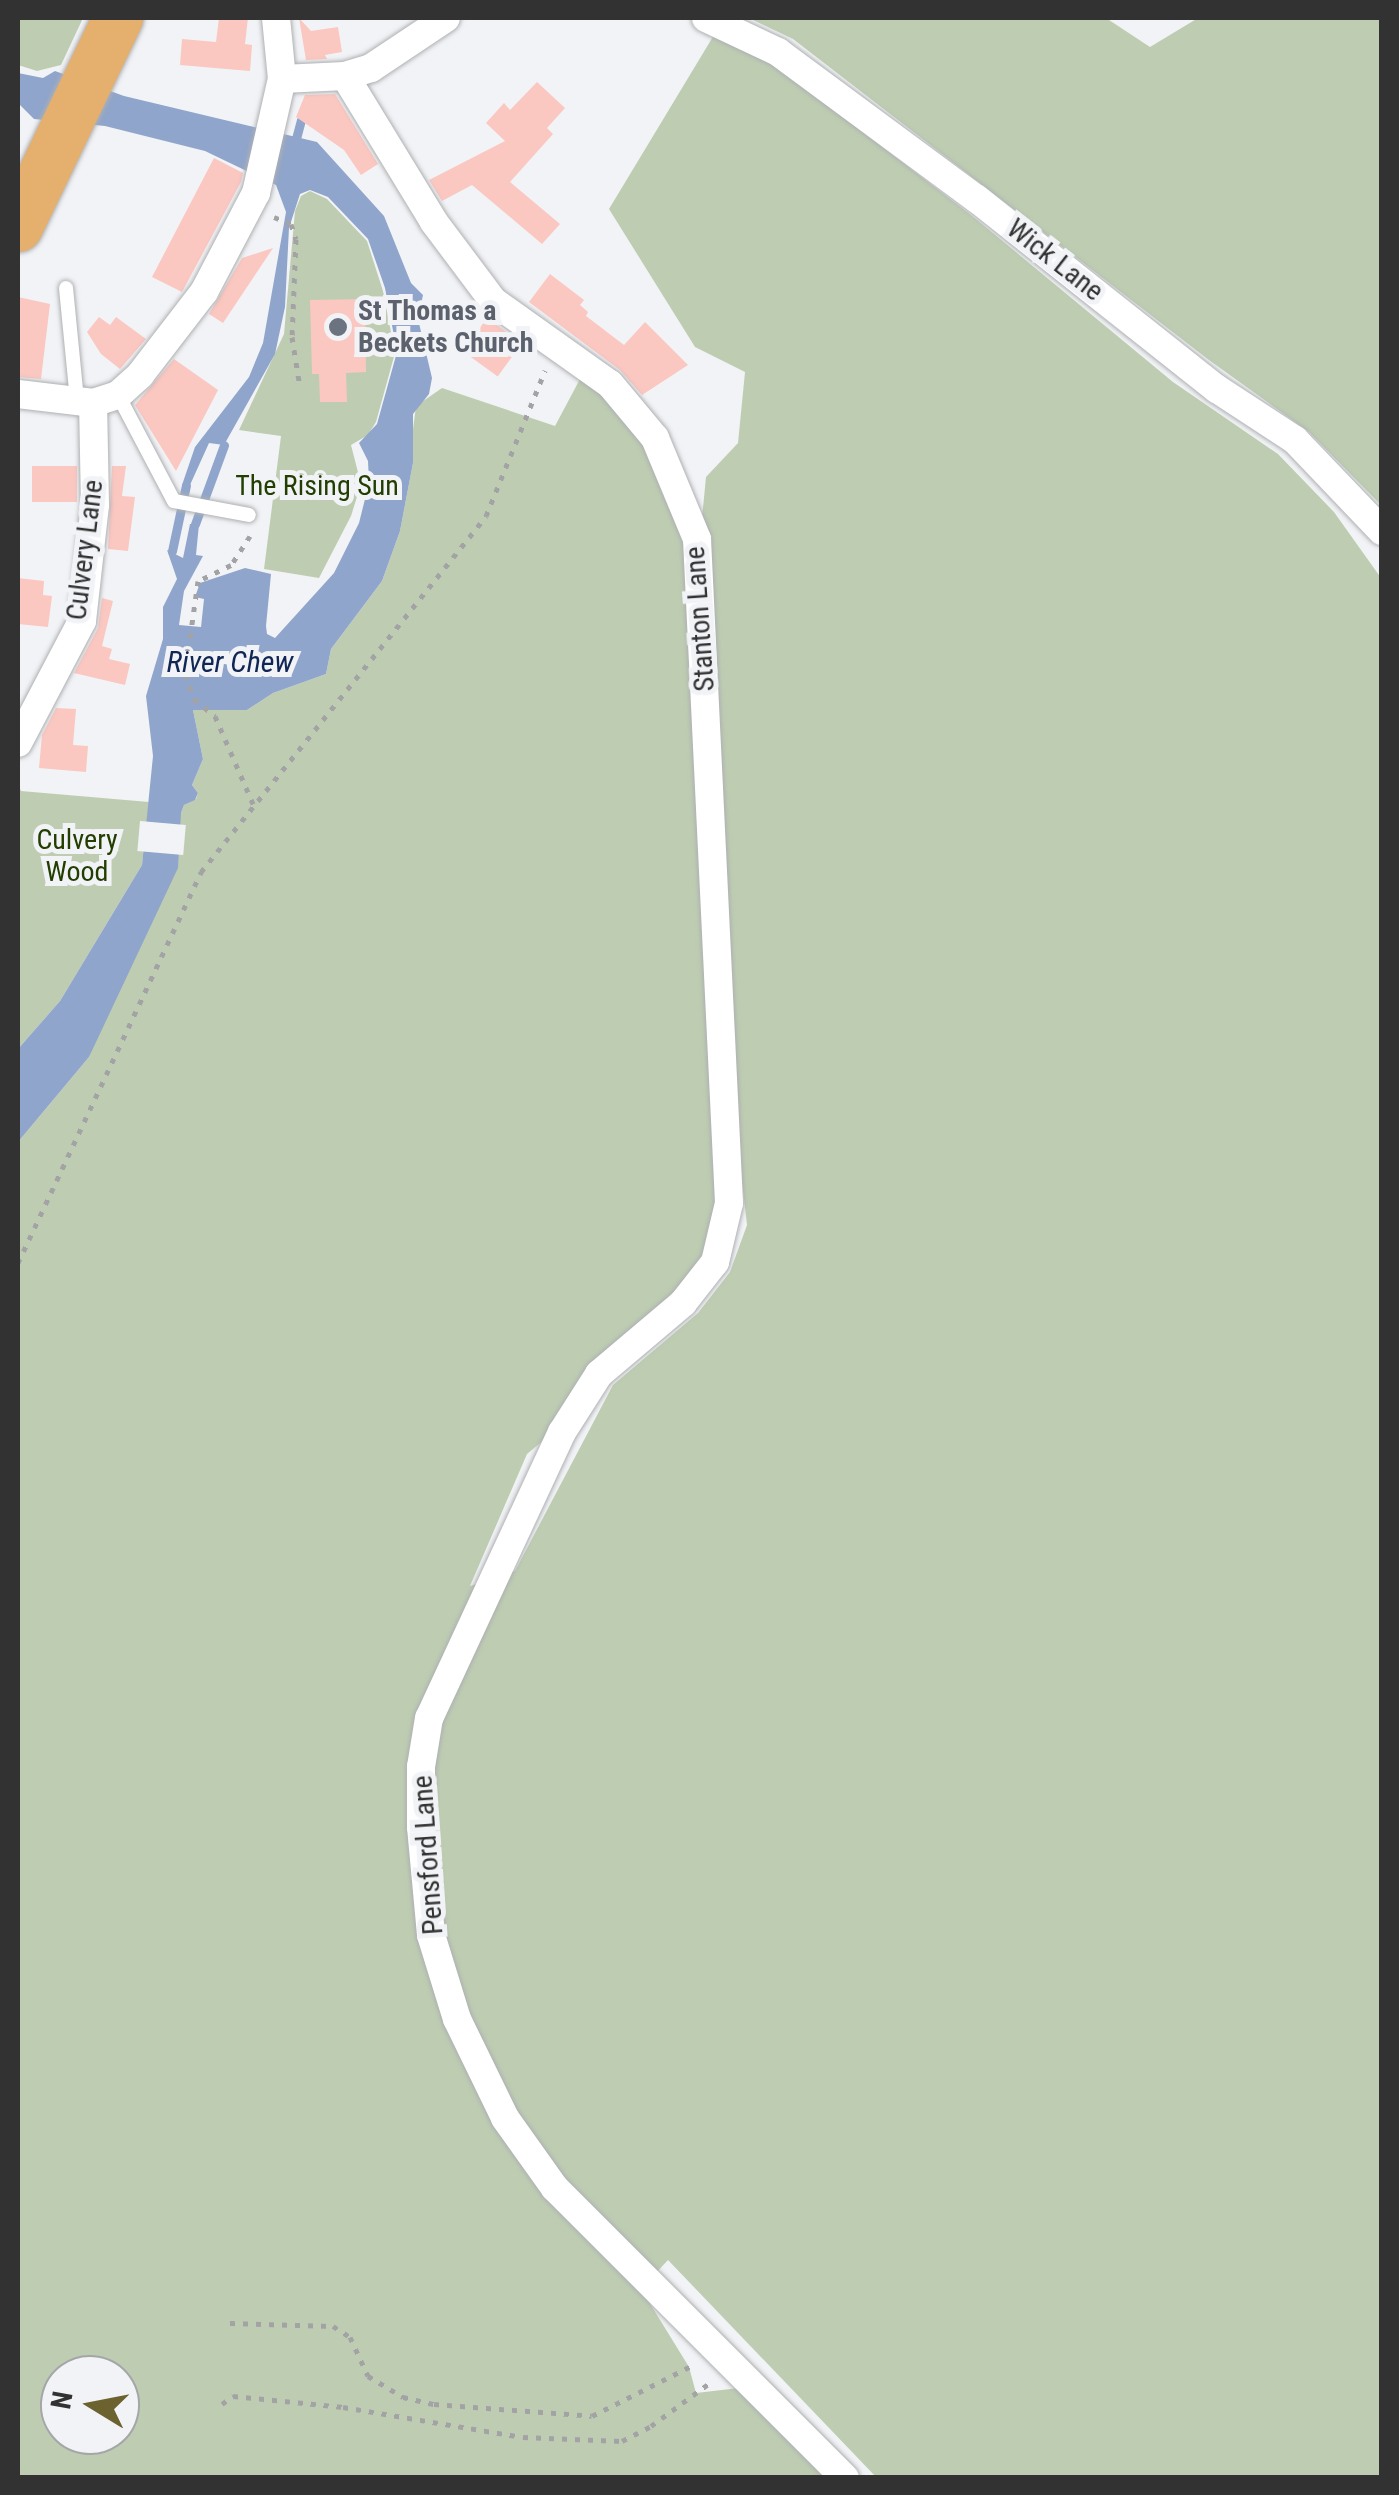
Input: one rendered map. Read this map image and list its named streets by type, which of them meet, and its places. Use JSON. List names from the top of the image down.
{
  "streets": {
    "street": [
      "Wick Lane",
      "Culvery Lane",
      "Stanton Lane",
      "Pensford Lane"
    ]
  },
  "crossings": [
    ["Stanton Lane", "Pensford Lane"]
  ],
  "water": ["River Chew"],
  "parks": ["The Rising Sun", "Culvery Wood"],
  "places": ["St Thomas a Beckets Church"],
  "north": "left"
}
